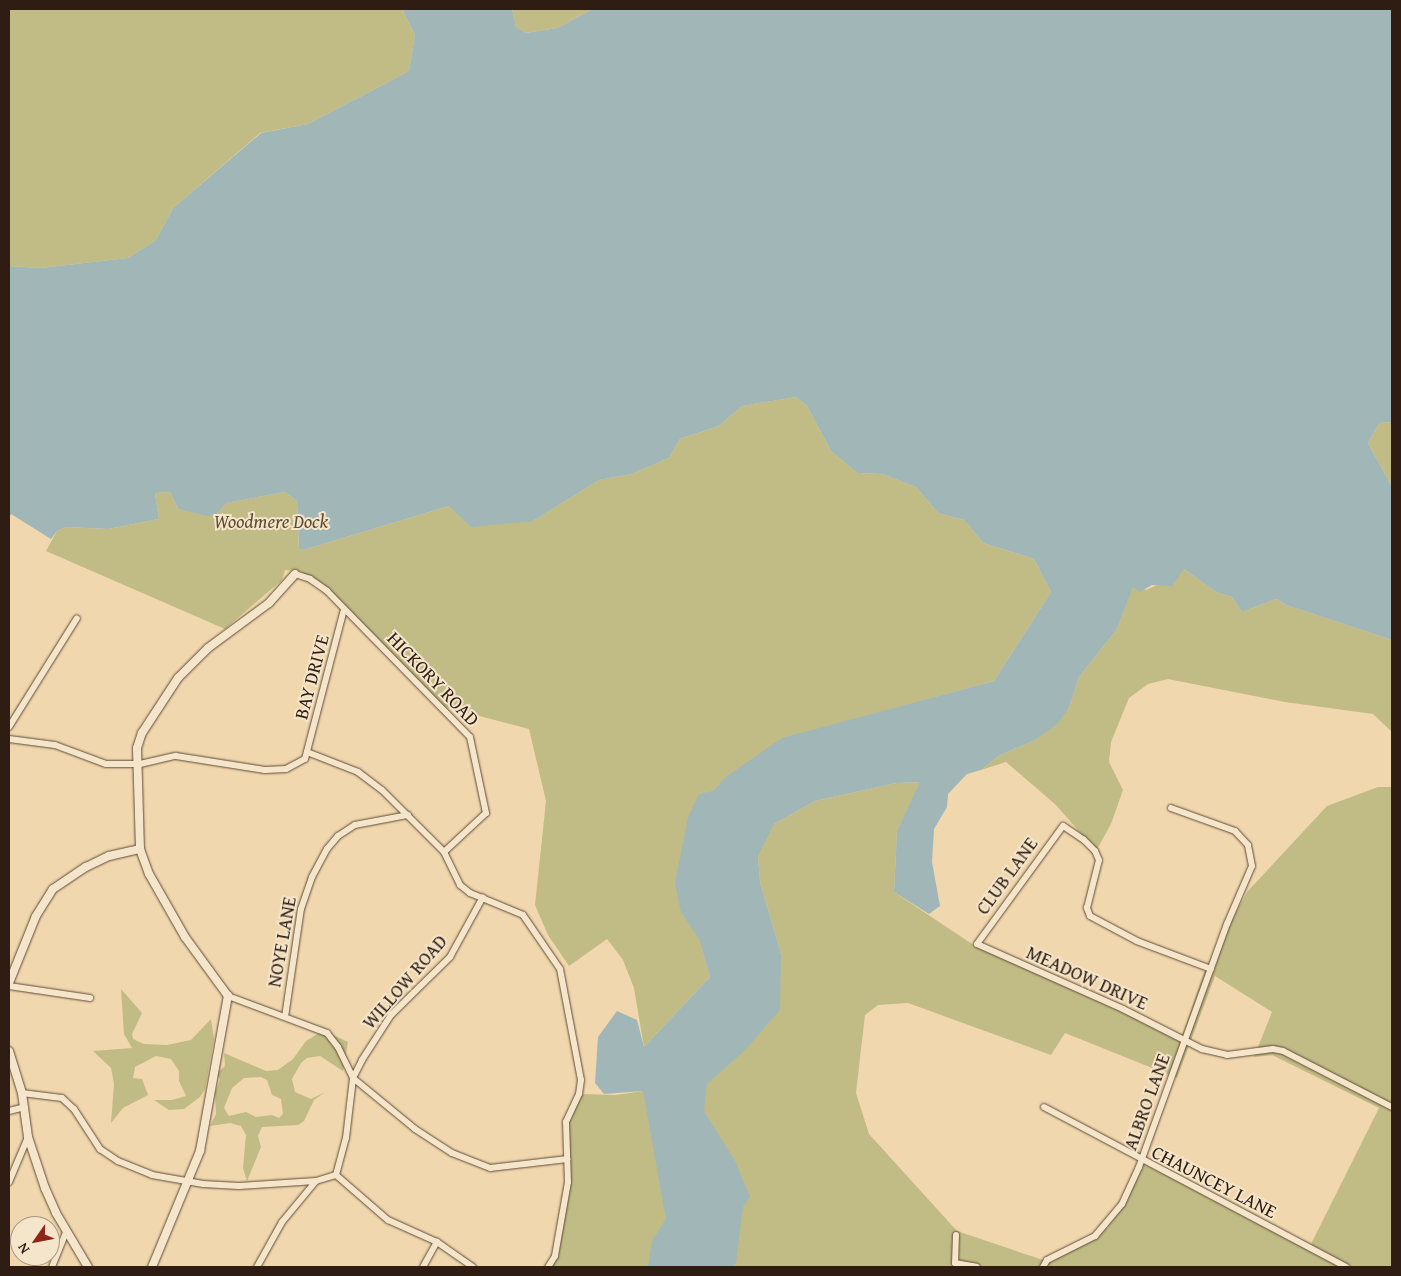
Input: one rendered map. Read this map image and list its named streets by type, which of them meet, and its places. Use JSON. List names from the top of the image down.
{
  "streets": {
    "street": [
      "BAY DRIVE",
      "HICKORY ROAD",
      "CLUB LANE",
      "NOYE LANE",
      "MEADOW DRIVE",
      "WILLOW ROAD",
      "ALBRO LANE",
      "CHAUNCEY LANE"
    ]
  },
  "crossings": [
    ["BAY DRIVE", "HICKORY ROAD"],
    ["CLUB LANE", "MEADOW DRIVE"],
    ["CLUB LANE", "ALBRO LANE"],
    ["MEADOW DRIVE", "ALBRO LANE"],
    ["ALBRO LANE", "CHAUNCEY LANE"]
  ],
  "parks": ["Woodmere Dock"],
  "north": "bottom left"
}
